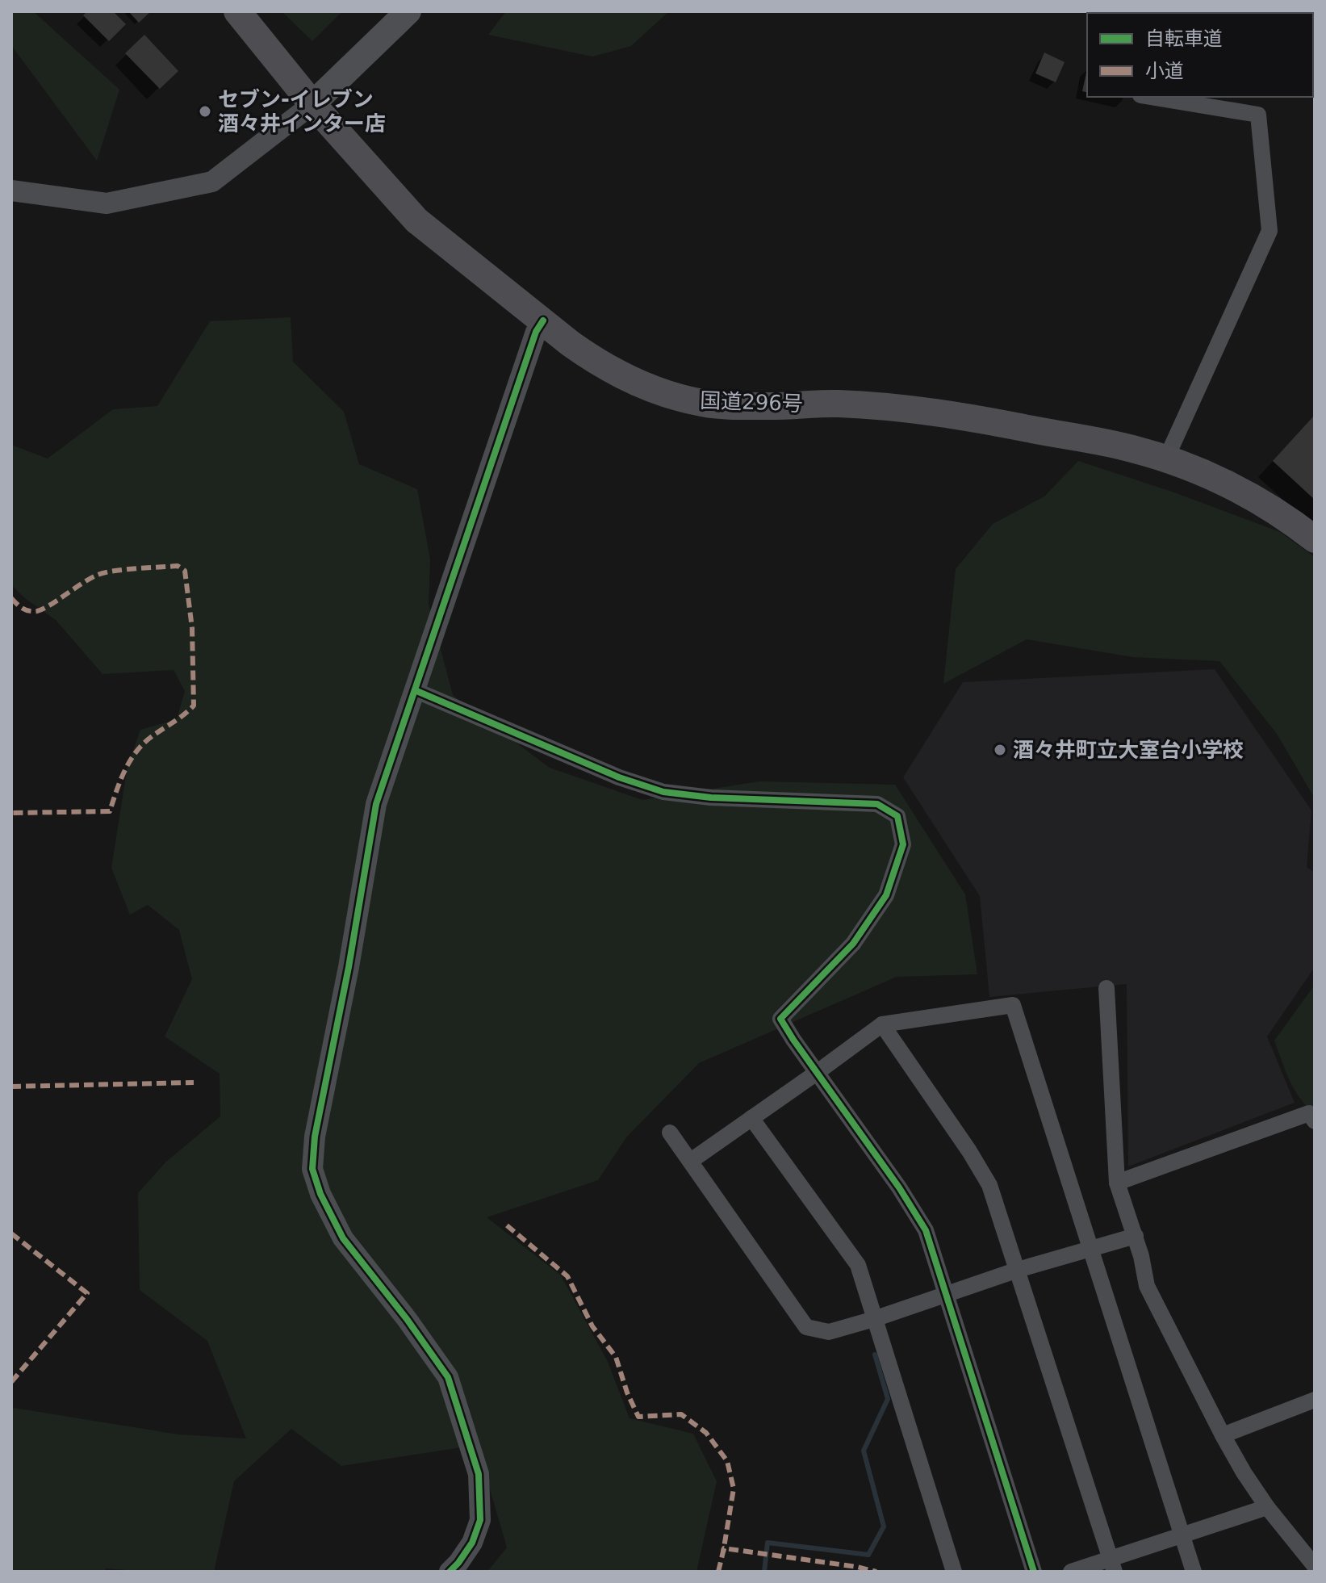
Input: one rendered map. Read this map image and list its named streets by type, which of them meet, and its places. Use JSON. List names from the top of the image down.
{
  "streets": {
    "highway": ["国道296号"]
  },
  "places": ["セブン-イレブン 酒々井インター店", "酒々井町立大室台小学校"],
  "legend": ["自転車道", "小道"]
}
